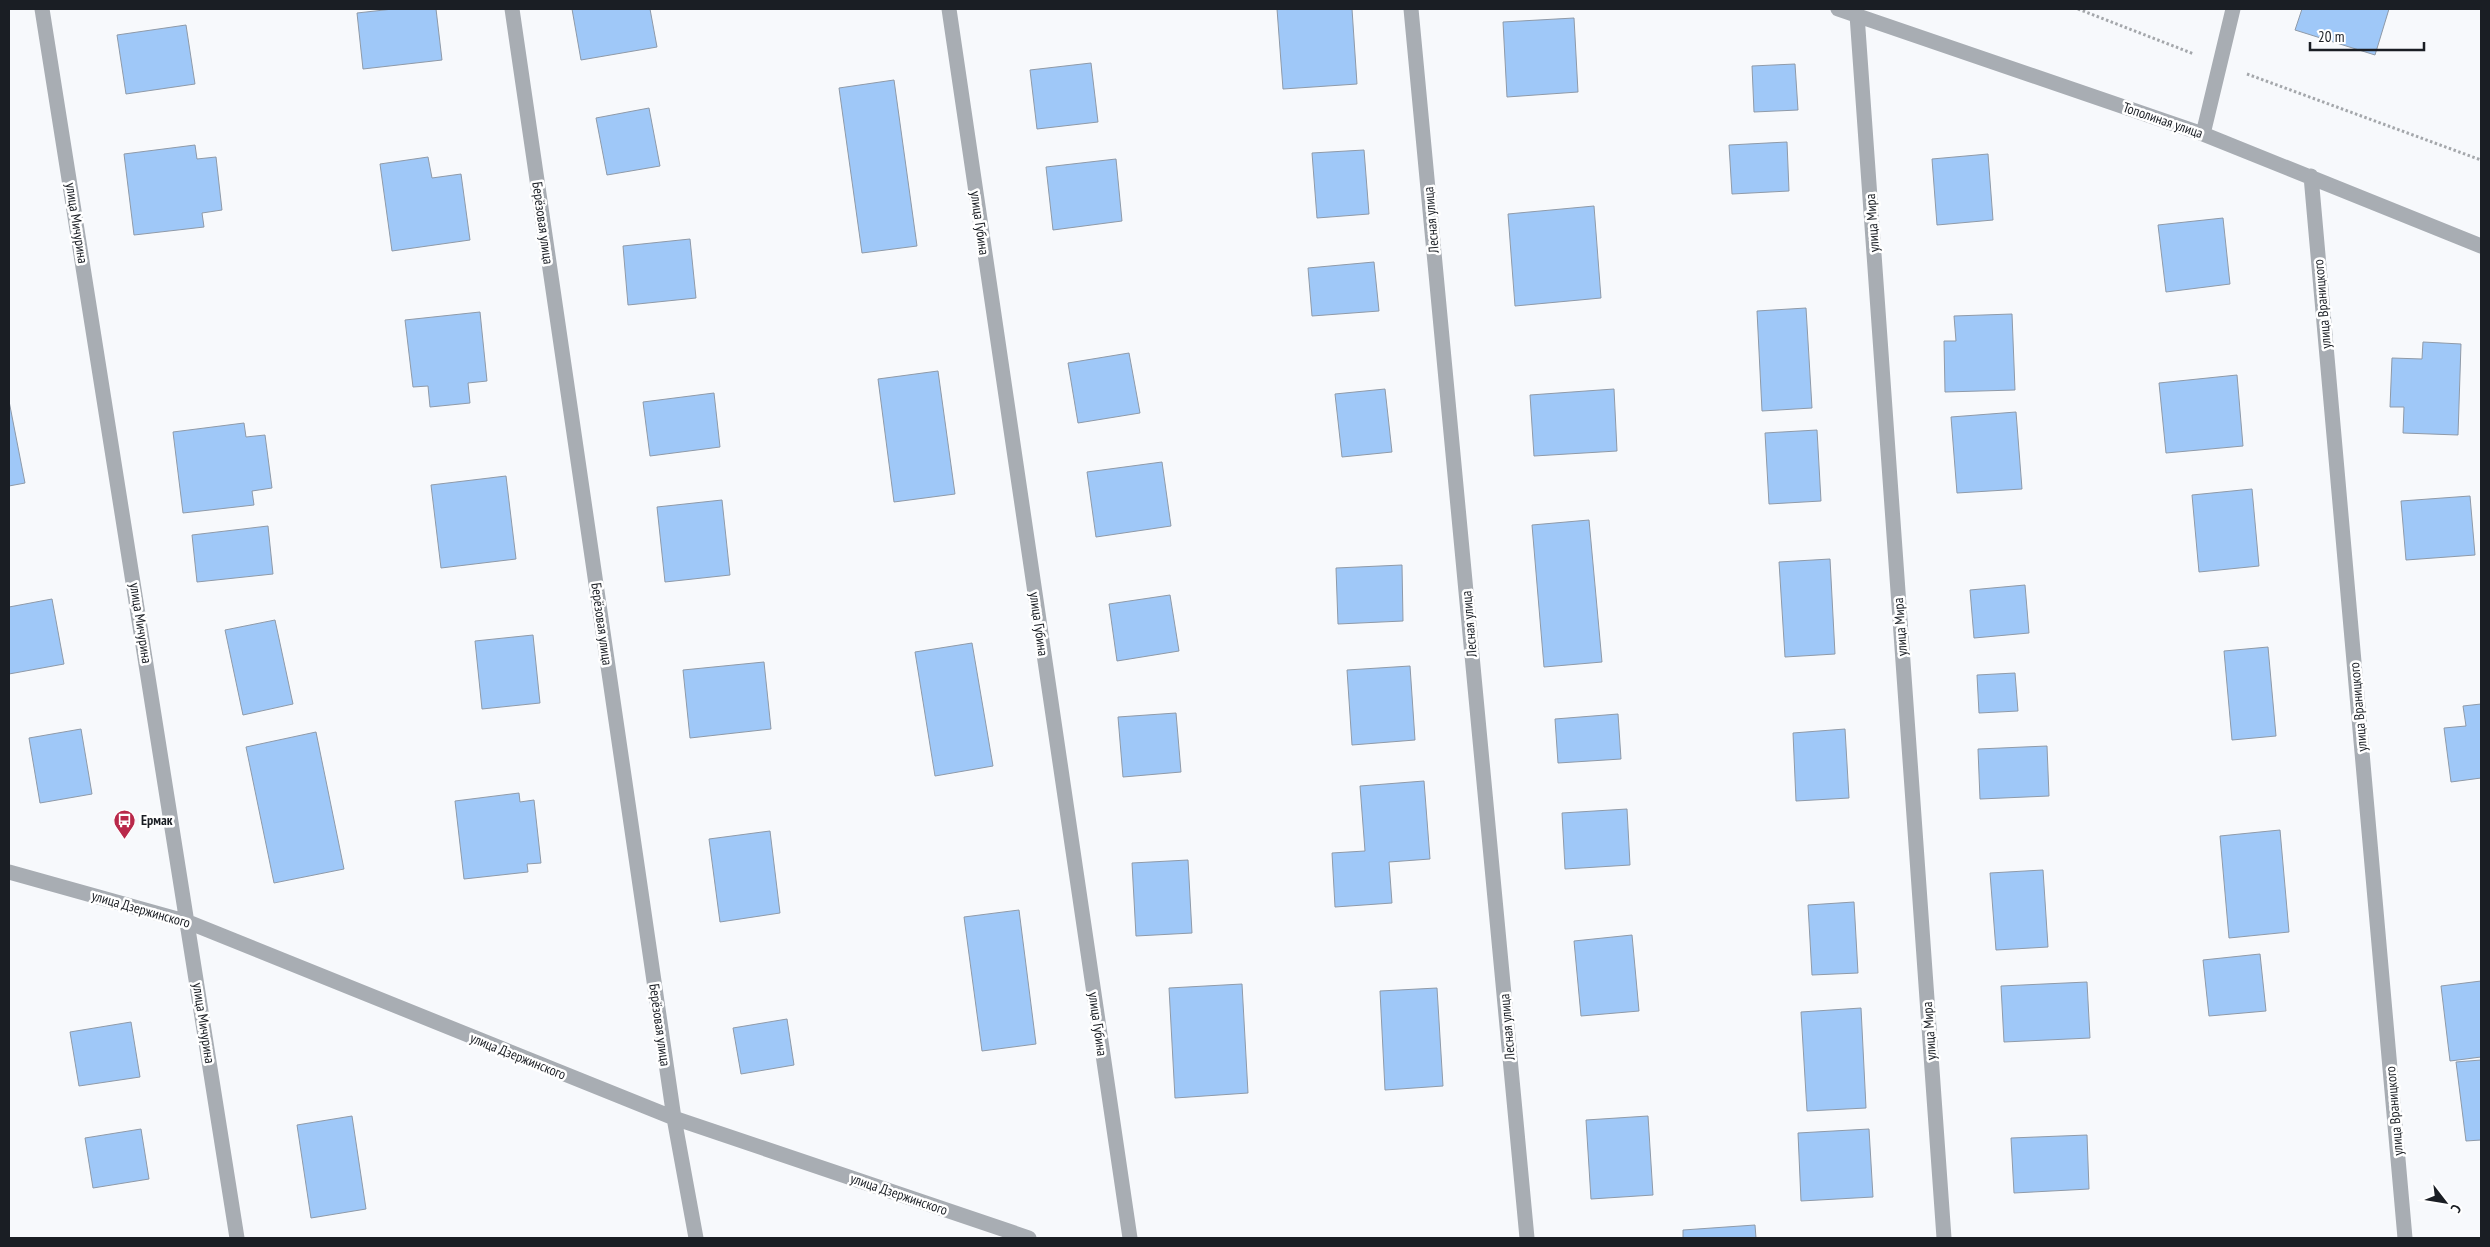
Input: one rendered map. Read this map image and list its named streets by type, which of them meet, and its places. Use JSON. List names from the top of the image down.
{
  "streets": {
    "street": [
      "Тополиная улица",
      "Лесная улица",
      "улица Мичурина",
      "Берёзовая улица",
      "улица Губина",
      "улица Мира",
      "улица Враницкого",
      "улица Дзержинского"
    ]
  },
  "crossings": [
    ["Тополиная улица", "улица Мира"],
    ["Тополиная улица", "улица Враницкого"],
    ["улица Мичурина", "улица Дзержинского"],
    ["Берёзовая улица", "улица Дзержинского"]
  ],
  "places": {
    "bus stop": ["Ермак"]
  },
  "scale_bar": "20 m",
  "north": "bottom right"
}
